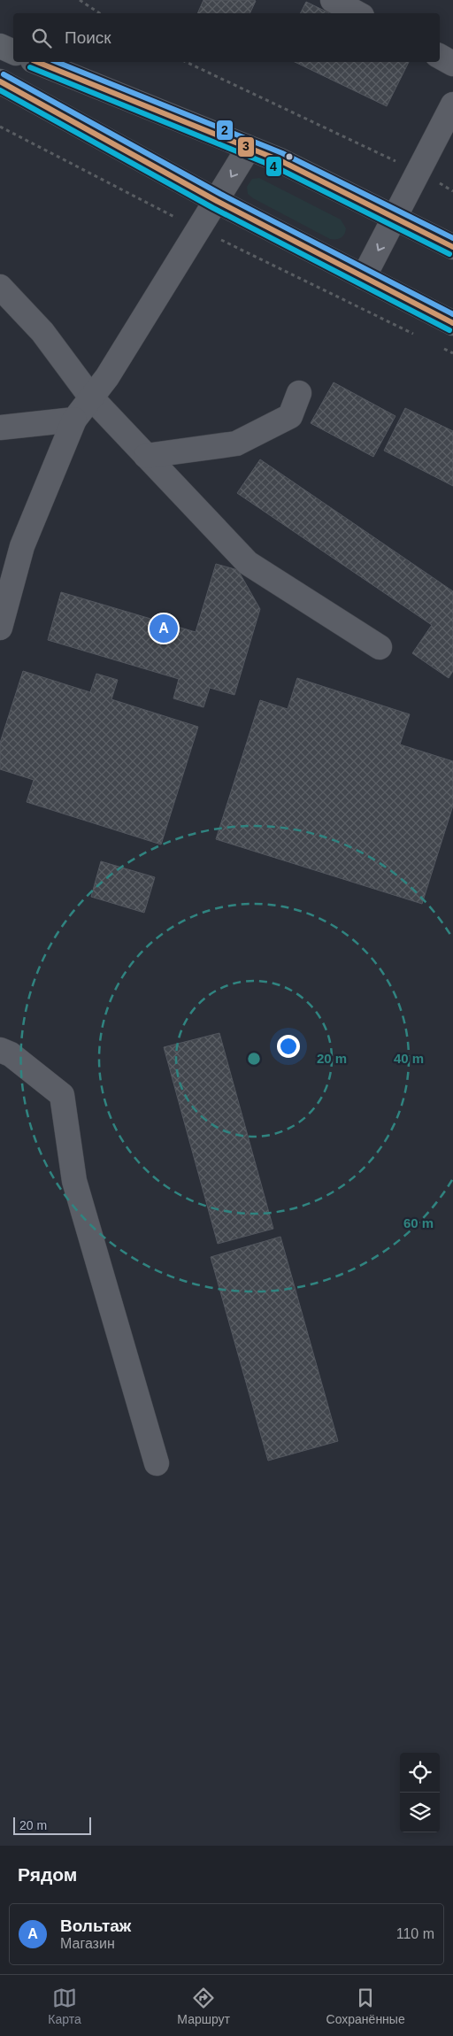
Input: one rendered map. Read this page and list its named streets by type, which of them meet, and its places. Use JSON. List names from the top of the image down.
{
  "lines": ["transit line 3", "transit line 2", "transit line 4"],
  "scale_bar": "20 m",
  "page": {
    "search": "Поиск",
    "pins": "A",
    "scale": "20 m",
    "heading": "Рядом",
    "list": [
      {
        "mark": "A",
        "name": "Вольтаж",
        "note": "Магазин",
        "value": "110 m"
      }
    ],
    "nav": ["Карта", "Маршрут", "Сохранённые"]
  },
  "rings": ["20 m", "40 m", "60 m"]
}
